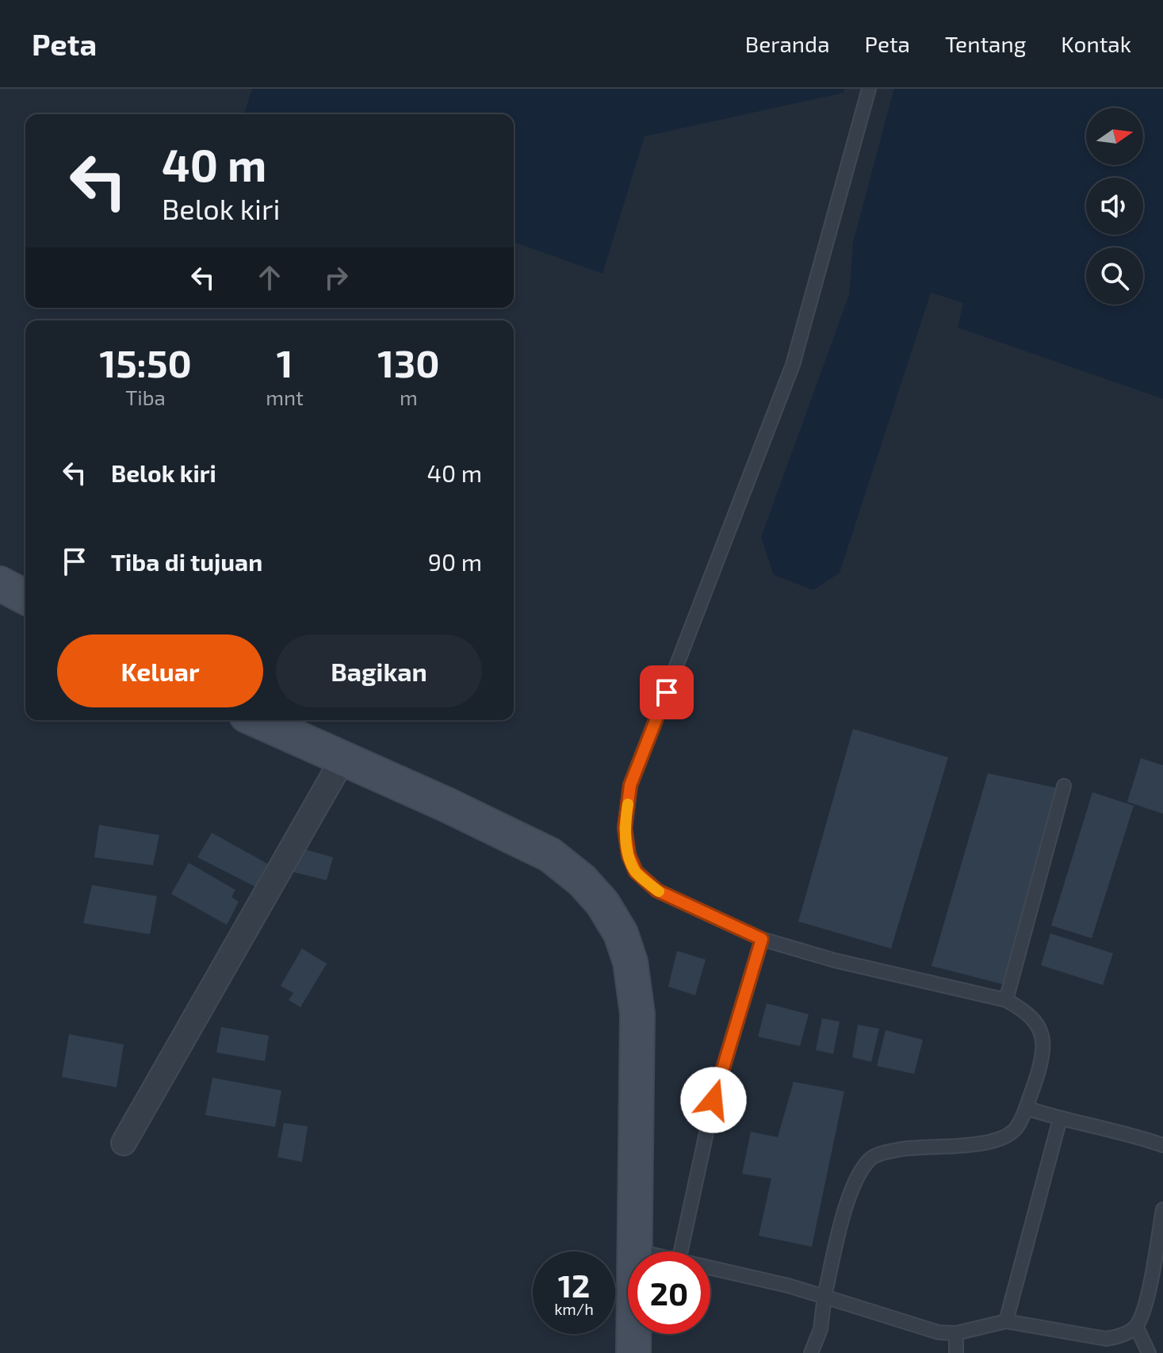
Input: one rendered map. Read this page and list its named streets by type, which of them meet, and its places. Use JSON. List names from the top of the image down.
{
  "north": "right",
  "page": {
    "header": "Peta",
    "nav": [
      "Beranda",
      "Peta",
      "Tentang",
      "Kontak"
    ],
    "turn": ["40 m", "Belok kiri"],
    "eta": [
      "15:50",
      "Tiba",
      "1",
      "mnt",
      "130",
      "m"
    ],
    "list": [
      {
        "name": "Belok kiri",
        "value": "40 m"
      },
      {
        "name": "Tiba di tujuan",
        "value": "90 m"
      }
    ],
    "buttons": ["Keluar", "Bagikan"],
    "speed": "12 km/h",
    "limit": "20"
  }
}
